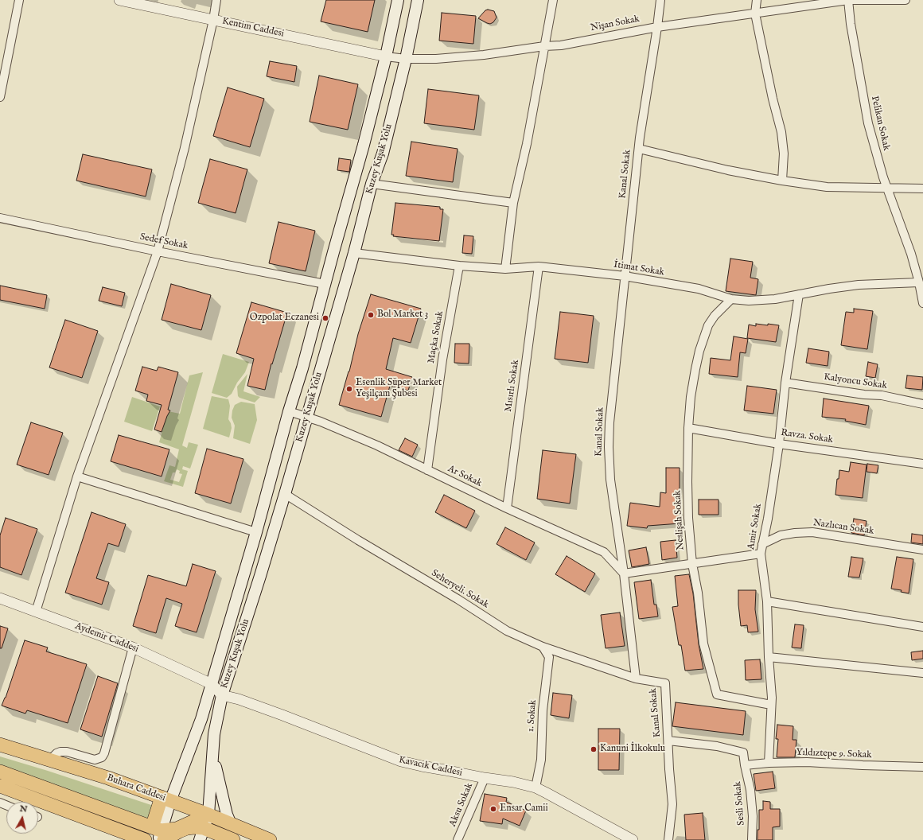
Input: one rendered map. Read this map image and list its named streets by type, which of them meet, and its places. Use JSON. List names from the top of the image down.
{
  "streets": {
    "highway": ["Buhara Caddesi"],
    "main road": ["Kuzey Kuşak Yolu"],
    "street": [
      "Nişan Sokak",
      "Kentim Caddesi",
      "Pelikan Sokak",
      "Kanal Sokak",
      "Sedef Sokak",
      "İtimat Sokak",
      "Maçka Sokak",
      "Kalyoncu Sokak",
      "Mısırlı Sokak",
      "Ravza. Sokak",
      "Ar Sokak",
      "Neslişah Sokak",
      "Amir Sokak",
      "Nazlıcan Sokak",
      "Seheryeli. Sokak",
      "Aydemir Caddesi",
      "1. Sokak",
      "Yıldıztepe 9. Sokak",
      "Kavacık Caddesi",
      "Sesli Sokak",
      "Aksu Sokak"
    ]
  },
  "crossings": [
    ["Nişan Sokak", "Kentim Caddesi"],
    ["Nişan Sokak", "Pelikan Sokak"],
    ["Nişan Sokak", "Kuzey Kuşak Yolu"],
    ["Nişan Sokak", "Kanal Sokak"],
    ["Kentim Caddesi", "Kuzey Kuşak Yolu"],
    ["Pelikan Sokak", "İtimat Sokak"],
    ["Kuzey Kuşak Yolu", "Sedef Sokak"],
    ["Kuzey Kuşak Yolu", "İtimat Sokak"],
    ["Kuzey Kuşak Yolu", "Ar Sokak"],
    ["Kuzey Kuşak Yolu", "Seheryeli. Sokak"],
    ["Kuzey Kuşak Yolu", "Aydemir Caddesi"],
    ["Kuzey Kuşak Yolu", "Kavacık Caddesi"],
    ["Kuzey Kuşak Yolu", "Buhara Caddesi"],
    ["Kanal Sokak", "İtimat Sokak"],
    ["Kanal Sokak", "Ar Sokak"],
    ["Kanal Sokak", "Seheryeli. Sokak"],
    ["Kanal Sokak", "Sesli Sokak"],
    ["İtimat Sokak", "Maçka Sokak"],
    ["İtimat Sokak", "Mısırlı Sokak"],
    ["İtimat Sokak", "Neslişah Sokak"],
    ["İtimat Sokak", "Amir Sokak"],
    ["Maçka Sokak", "Ar Sokak"],
    ["Kalyoncu Sokak", "Amir Sokak"],
    ["Mısırlı Sokak", "Ar Sokak"],
    ["Ravza. Sokak", "Neslişah Sokak"],
    ["Ravza. Sokak", "Amir Sokak"],
    ["Neslişah Sokak", "Amir Sokak"],
    ["Amir Sokak", "Nazlıcan Sokak"],
    ["Amir Sokak", "Yıldıztepe 9. Sokak"],
    ["Seheryeli. Sokak", "1. Sokak"],
    ["1. Sokak", "Kavacık Caddesi"],
    ["Yıldıztepe 9. Sokak", "Sesli Sokak"],
    ["Kavacık Caddesi", "Aksu Sokak"]
  ],
  "places": [
    "Bol Market 3",
    "Ozpolat Eczanesi",
    "Esenlik Süper Market Yeşilçam Şubesi",
    "Kanuni İlkokulu",
    "Ensar Camii"
  ],
  "north": "top"
}
